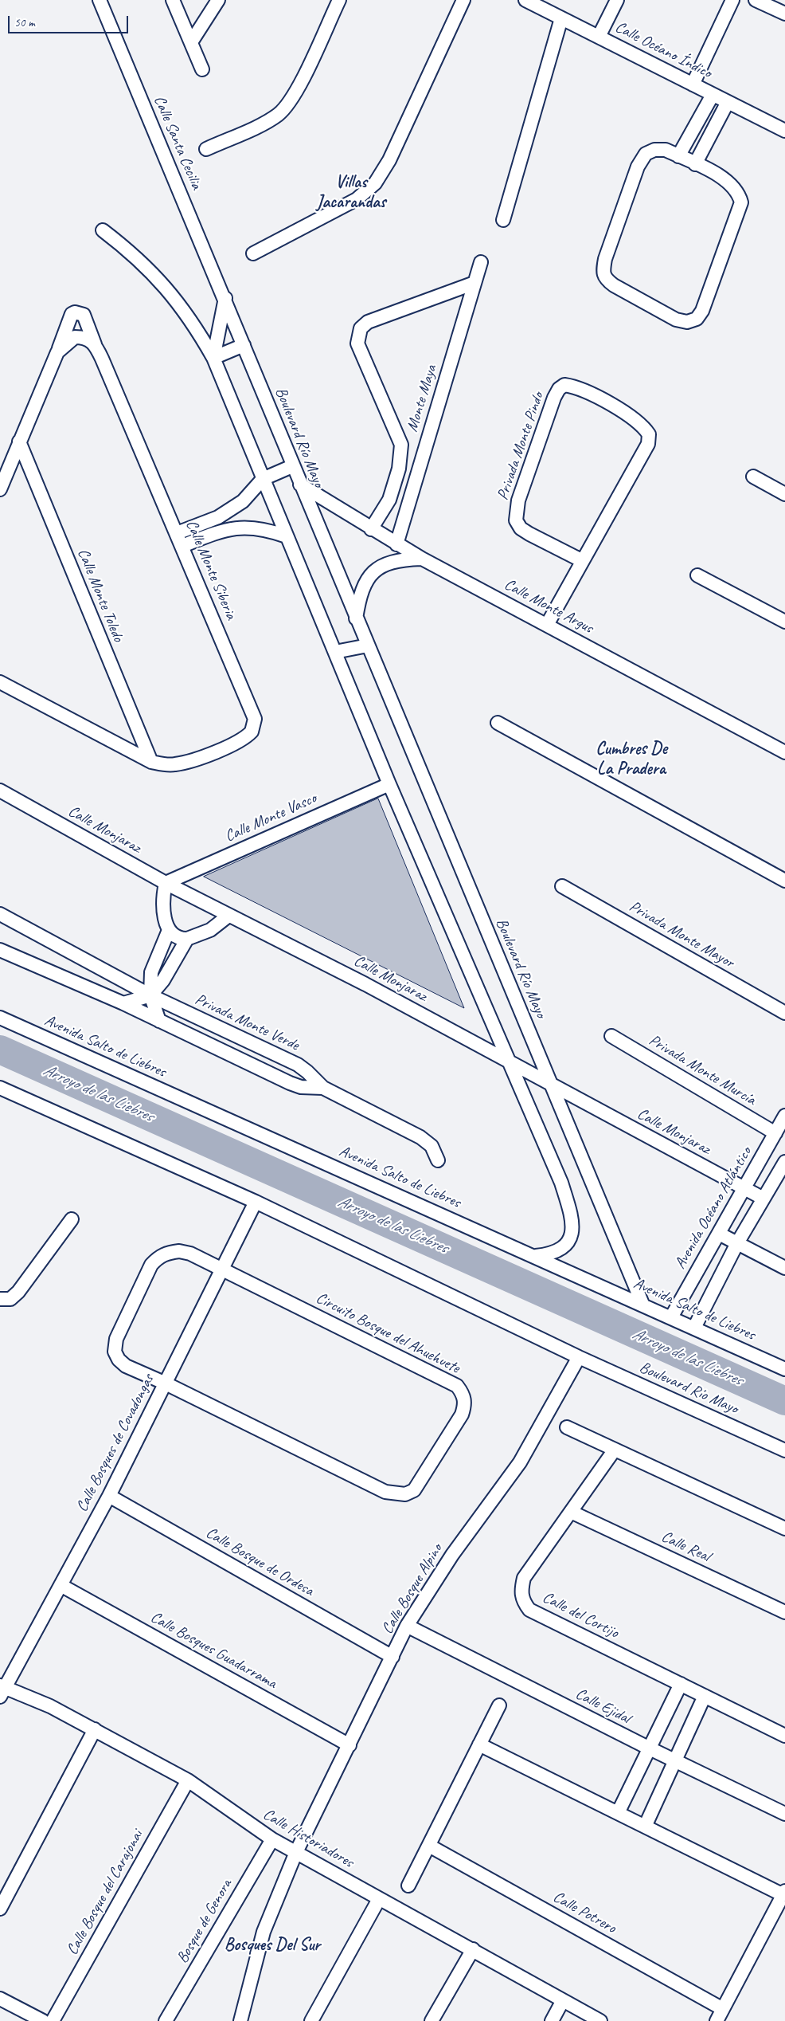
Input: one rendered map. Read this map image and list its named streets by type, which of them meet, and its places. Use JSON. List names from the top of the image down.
{
  "streets": {
    "street": [
      "Calle Océano Índico",
      "Calle Santa Cecilia",
      "Monte Maya",
      "Boulevard Río Mayo",
      "Privada Monte Pindo",
      "Calle Monte Siberia",
      "Calle Monte Toledo",
      "Calle Monte Argus",
      "Calle Monte Vasco",
      "Calle Monjaraz",
      "Privada Monte Mayor",
      "Privada Monte Verde",
      "Avenida Salto de Liebres",
      "Privada Monte Murcía",
      "Avenida Océano Atlántico",
      "Circuito Bosque del Ahuehuete",
      "Calle Bosques de Covadongas",
      "Calle Real",
      "Calle Bosque de Ordesa",
      "Calle Bosque Alpino",
      "Calle del Cortijo",
      "Calle Bosques Guadarrama",
      "Calle Ejidal",
      "Calle Historiadores",
      "Calle Bosque del Carajonai",
      "Calle Potrero",
      "Bosque de Genora"
    ]
  },
  "crossings": [
    ["Calle Santa Cecilia", "Boulevard Río Mayo"],
    ["Monte Maya", "Calle Monte Argus"],
    ["Boulevard Río Mayo", "Calle Monte Argus"],
    ["Boulevard Río Mayo", "Calle Monjaraz"],
    ["Boulevard Río Mayo", "Avenida Salto de Liebres"],
    ["Boulevard Río Mayo", "Calle Bosque Alpino"],
    ["Privada Monte Pindo", "Calle Monte Argus"],
    ["Calle Monte Siberia", "Calle Monte Toledo"],
    ["Calle Monte Vasco", "Calle Monjaraz"],
    ["Calle Monjaraz", "Avenida Océano Atlántico"],
    ["Avenida Salto de Liebres", "Avenida Océano Atlántico"],
    ["Privada Monte Murcía", "Avenida Océano Atlántico"],
    ["Circuito Bosque del Ahuehuete", "Calle Bosques de Covadongas"],
    ["Calle Bosques de Covadongas", "Calle Bosque de Ordesa"],
    ["Calle Bosques de Covadongas", "Calle Bosques Guadarrama"],
    ["Calle Bosques de Covadongas", "Calle Historiadores"],
    ["Calle Real", "Calle del Cortijo"],
    ["Calle Bosque de Ordesa", "Calle Bosque Alpino"],
    ["Calle Bosque Alpino", "Calle Bosques Guadarrama"],
    ["Calle Bosque Alpino", "Calle Ejidal"],
    ["Calle Bosque Alpino", "Calle Historiadores"],
    ["Calle Historiadores", "Calle Bosque del Carajonai"],
    ["Calle Historiadores", "Bosque de Genora"]
  ],
  "districts": ["Villas Jacarandas", "Cumbres De La Pradera", "Bosques Del Sur"],
  "water": ["Arroyo de las Liebres"],
  "scale_bar": "50 m"
}
